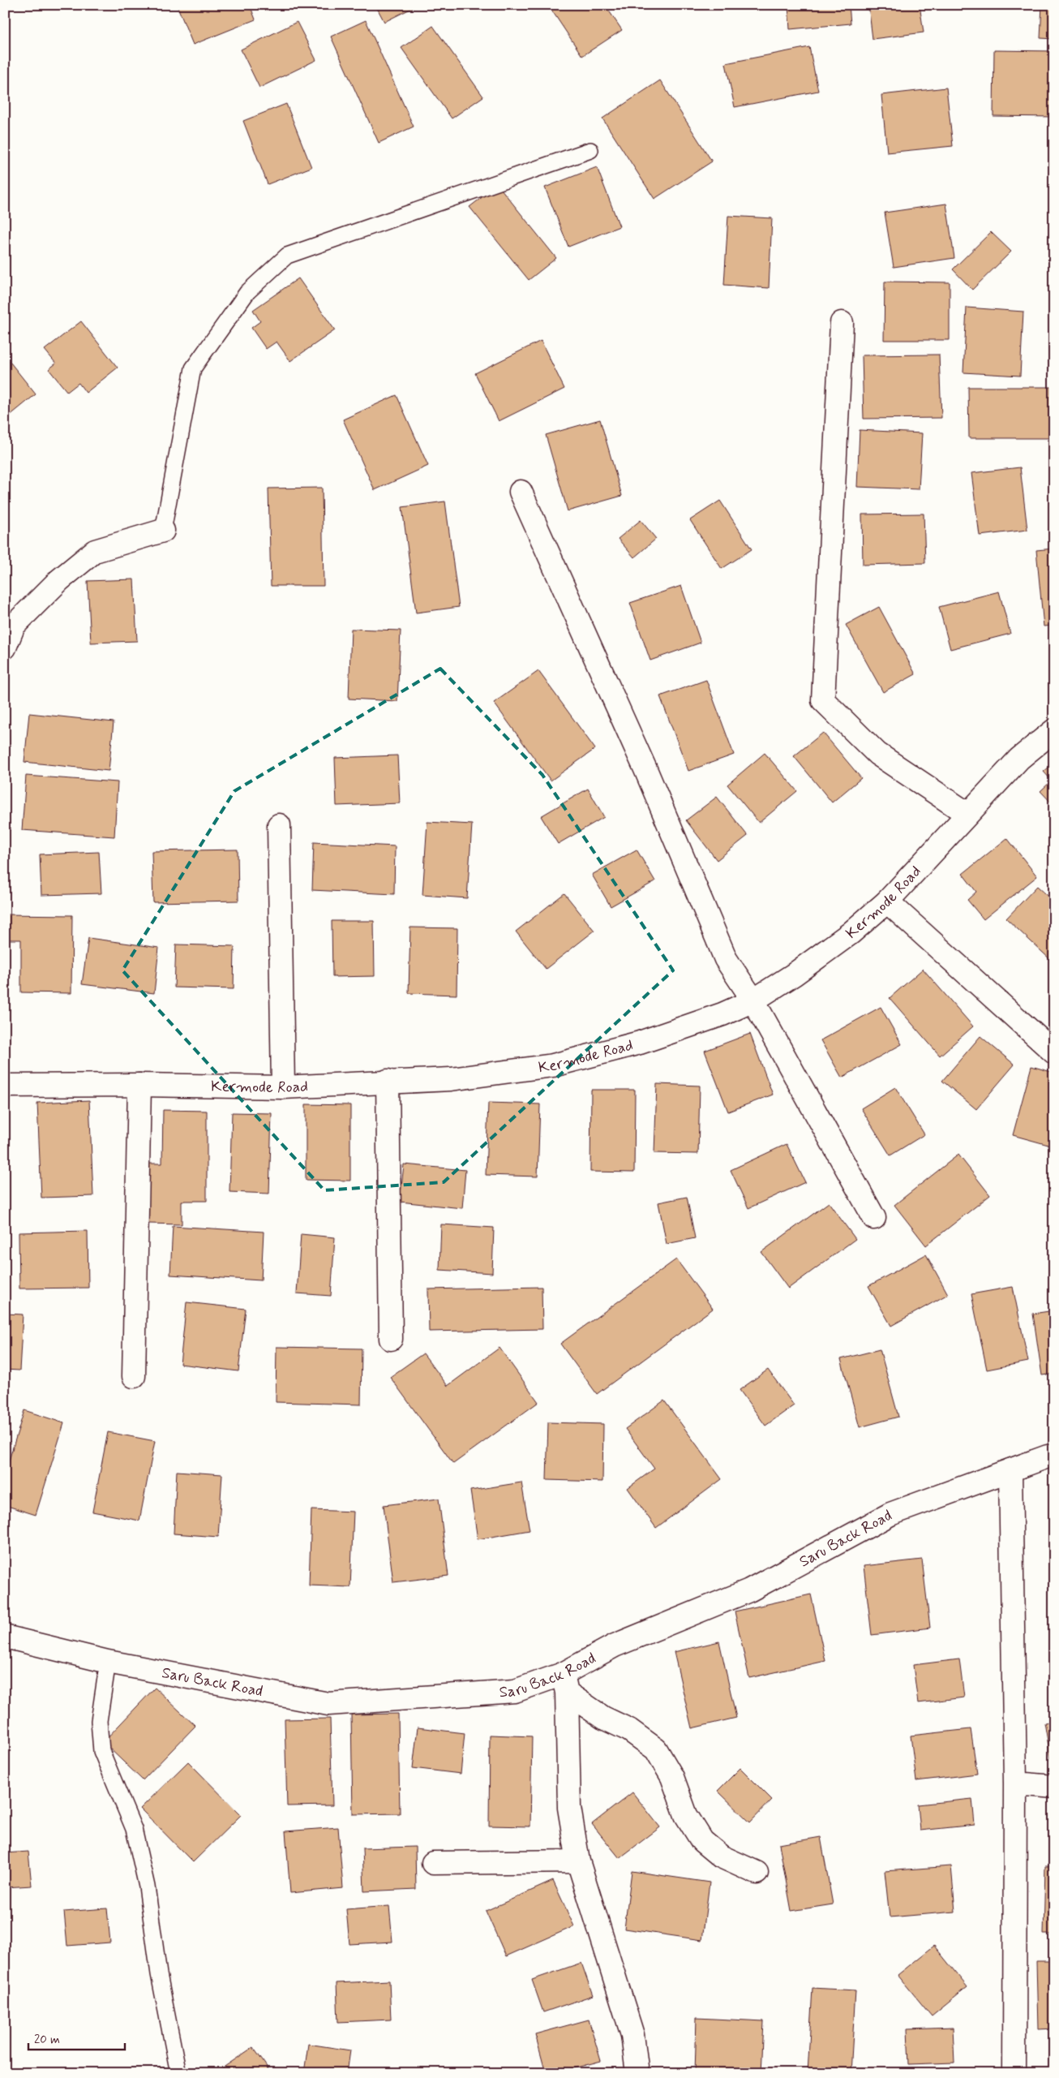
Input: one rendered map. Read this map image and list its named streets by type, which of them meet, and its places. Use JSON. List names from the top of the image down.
{
  "streets": {
    "street": ["Kermode Road", "Saru Back Road"]
  },
  "scale_bar": "20 m"
}
